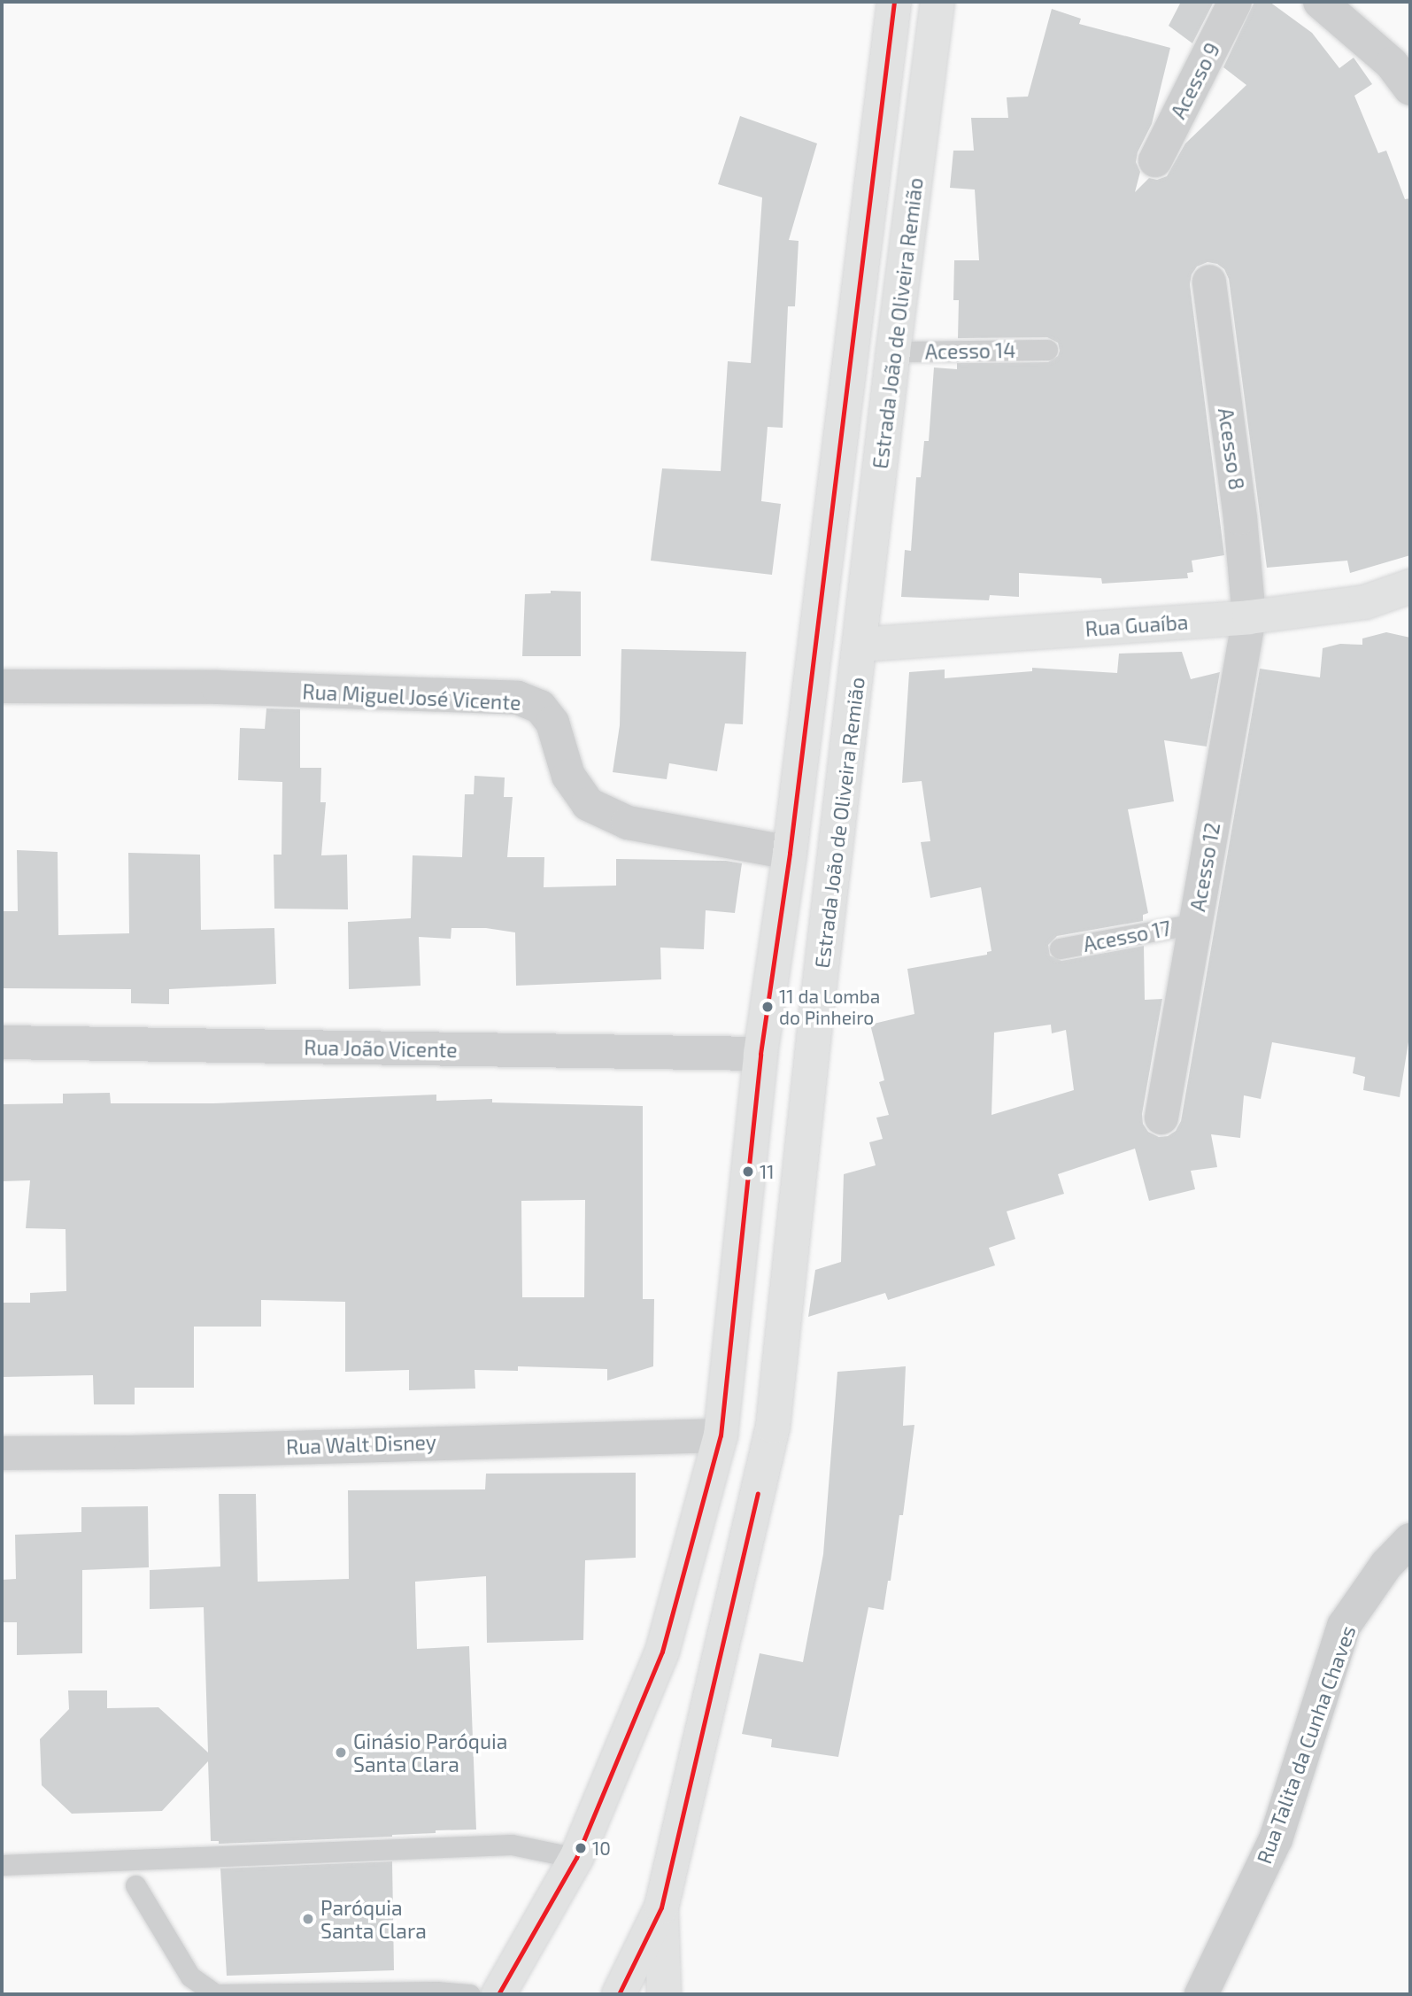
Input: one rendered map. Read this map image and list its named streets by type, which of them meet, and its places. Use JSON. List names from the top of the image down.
{
  "streets": {
    "main road": ["Estrada João de Oliveira Remião", "Rua Guaíba"],
    "street": [
      "Acesso 9",
      "Acesso 8",
      "Rua Miguel José Vicente",
      "Acesso 12",
      "Rua João Vicente",
      "Rua Walt Disney",
      "Rua Talita da Cunha Chaves"
    ],
    "lane": ["Acesso 14", "Acesso 17"]
  },
  "crossings": [
    ["Estrada João de Oliveira Remião", "Acesso 14"],
    ["Estrada João de Oliveira Remião", "Rua Guaíba"],
    ["Estrada João de Oliveira Remião", "Rua Miguel José Vicente"],
    ["Estrada João de Oliveira Remião", "Rua João Vicente"],
    ["Estrada João de Oliveira Remião", "Rua Walt Disney"],
    ["Acesso 8", "Rua Guaíba"],
    ["Acesso 8", "Acesso 12"],
    ["Rua Guaíba", "Acesso 12"],
    ["Acesso 12", "Acesso 17"]
  ],
  "places": [
    "11 da Lomba do Pinheiro",
    "11",
    "Ginásio Paróquia Santa Clara",
    "10",
    "Paróquia Santa Clara"
  ]
}
